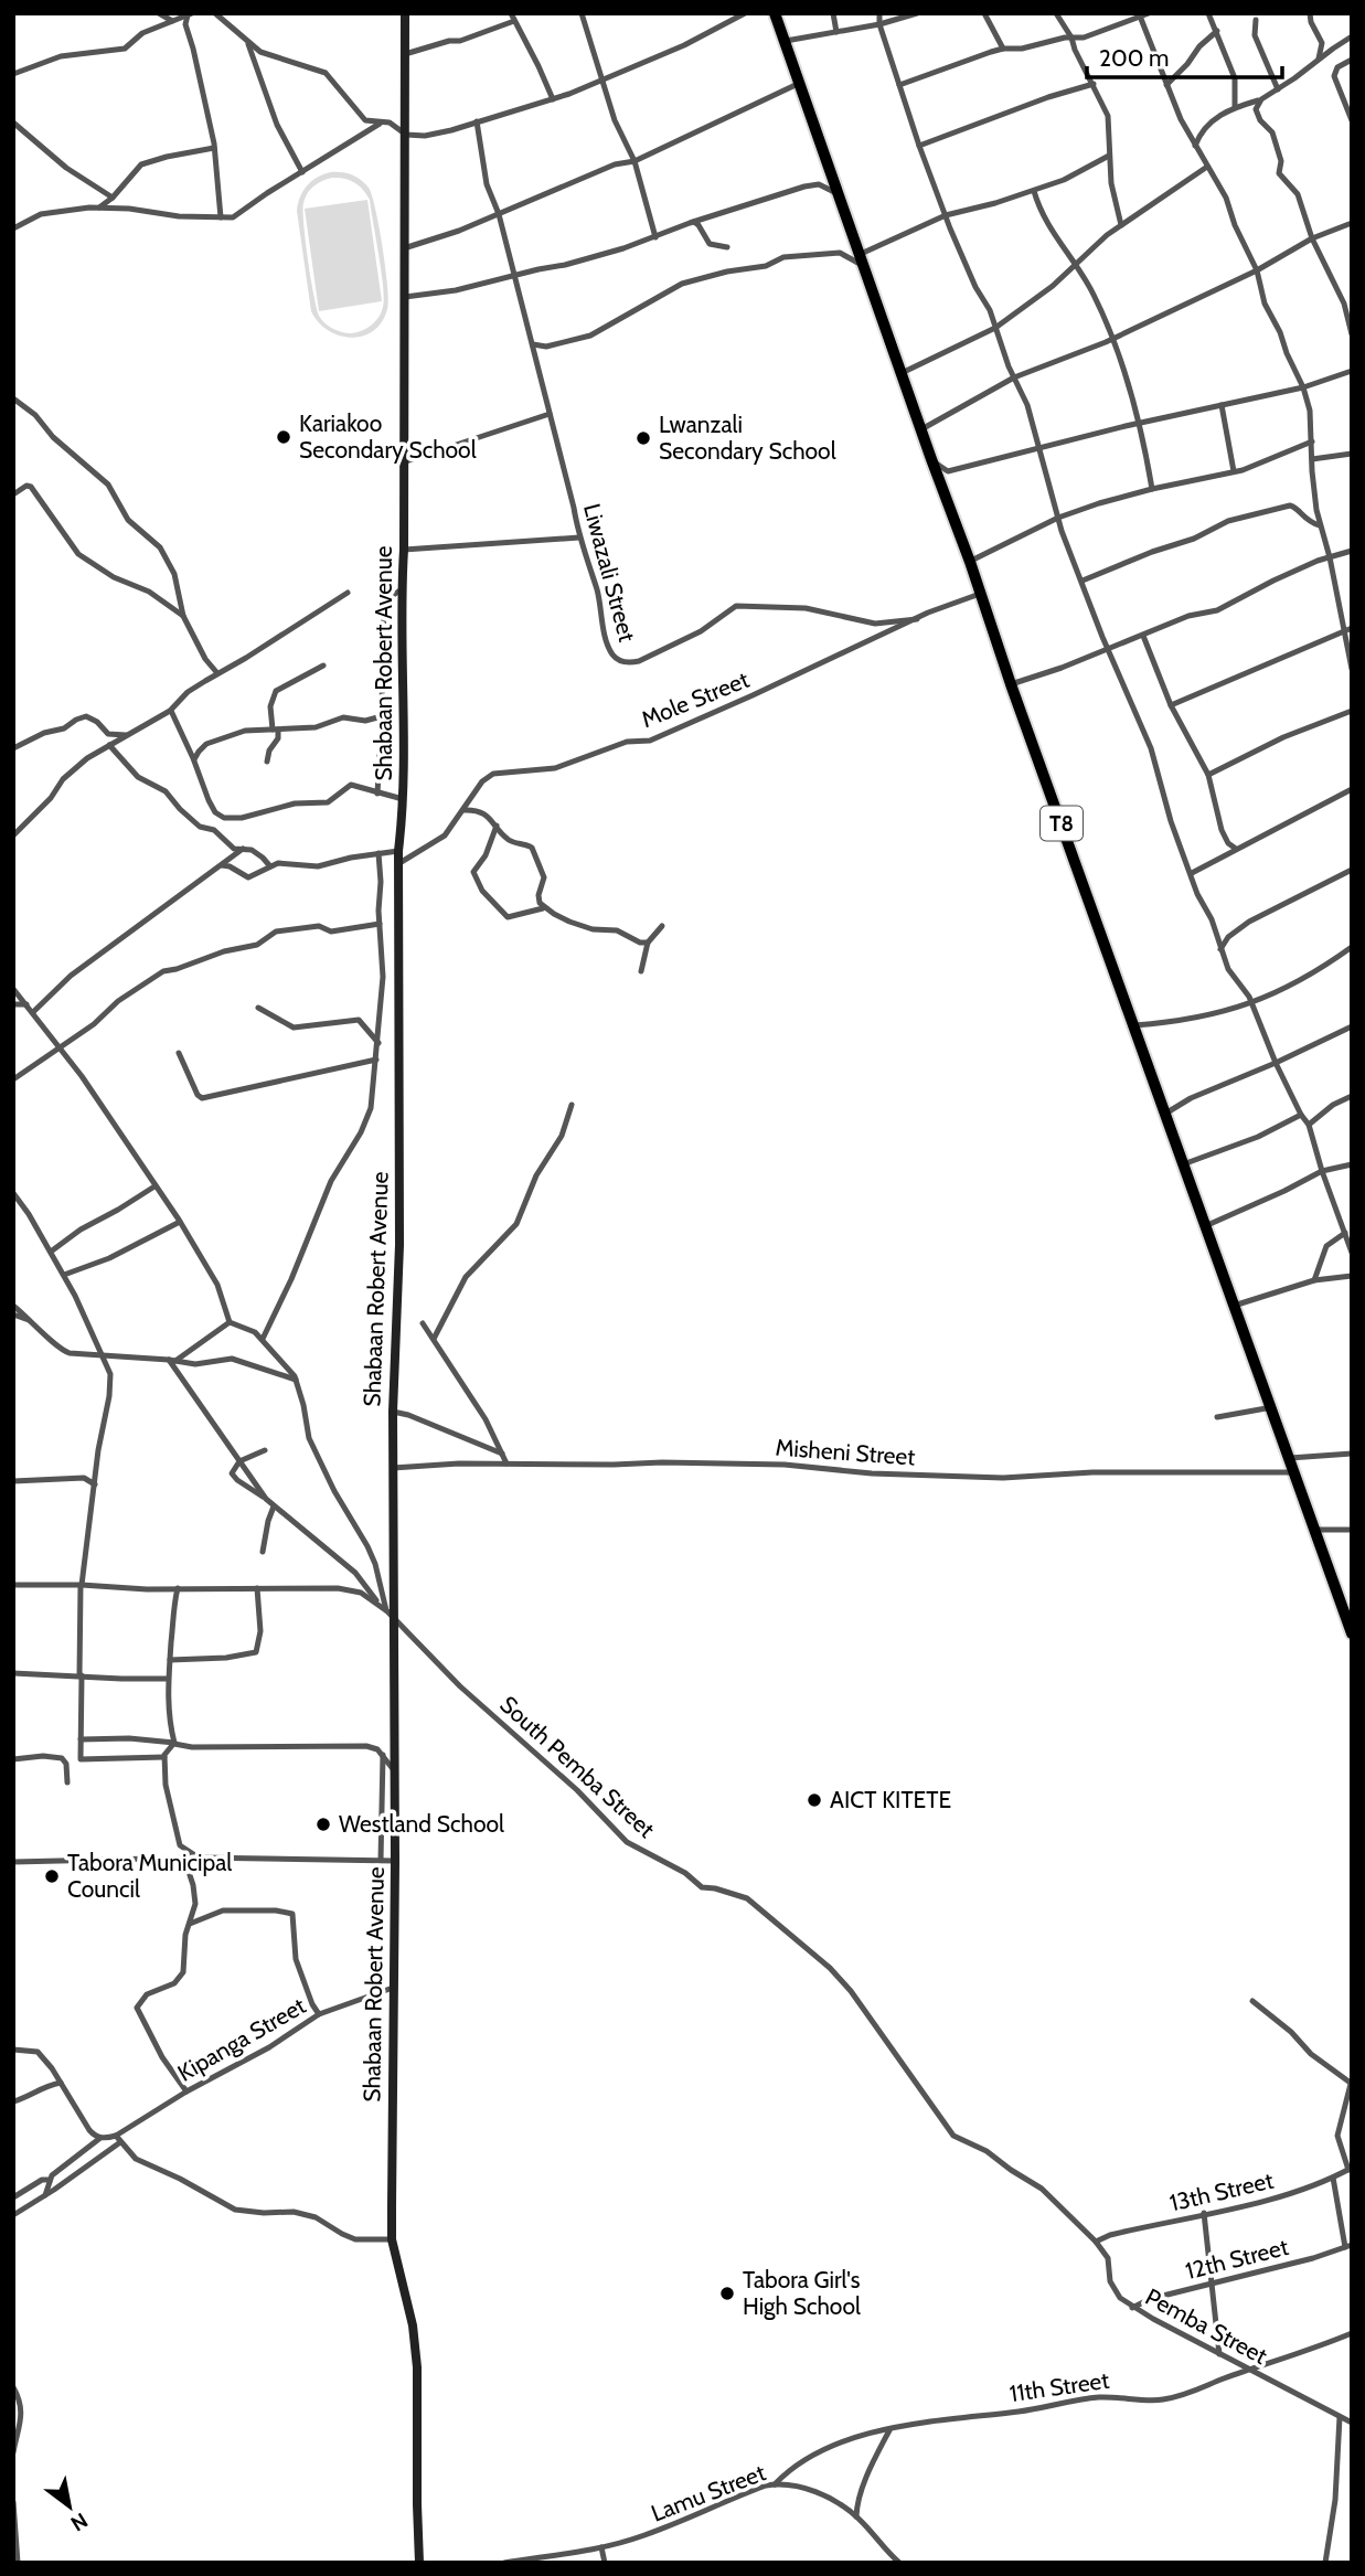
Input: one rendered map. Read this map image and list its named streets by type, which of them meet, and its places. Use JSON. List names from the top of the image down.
{
  "streets": {
    "highway": ["T8"],
    "street": [
      "Liwazali Street",
      "Shabaan Robert Avenue",
      "Mole Street",
      "Misheni Street",
      "South Pemba Street",
      "Kipanga Street",
      "13th Street",
      "12th Street",
      "Pemba Street",
      "11th Street",
      "Lamu Street"
    ]
  },
  "crossings": [
    ["Liwazali Street", "Mole Street"],
    ["Shabaan Robert Avenue", "Mole Street"],
    ["Shabaan Robert Avenue", "Misheni Street"],
    ["Shabaan Robert Avenue", "South Pemba Street"],
    ["Shabaan Robert Avenue", "Kipanga Street"],
    ["Mole Street", "T8"],
    ["T8", "Misheni Street"],
    ["South Pemba Street", "Pemba Street"],
    ["13th Street", "Pemba Street"],
    ["12th Street", "Pemba Street"],
    ["Pemba Street", "11th Street"],
    ["11th Street", "Lamu Street"]
  ],
  "places": [
    "Kariakoo Secondary School",
    "Lwanzali Secondary School",
    "AICT KITETE",
    "Westland School",
    "Tabora Municipal Council",
    "Tabora Girl's High School"
  ],
  "scale_bar": "200 m",
  "north": "bottom right"
}
